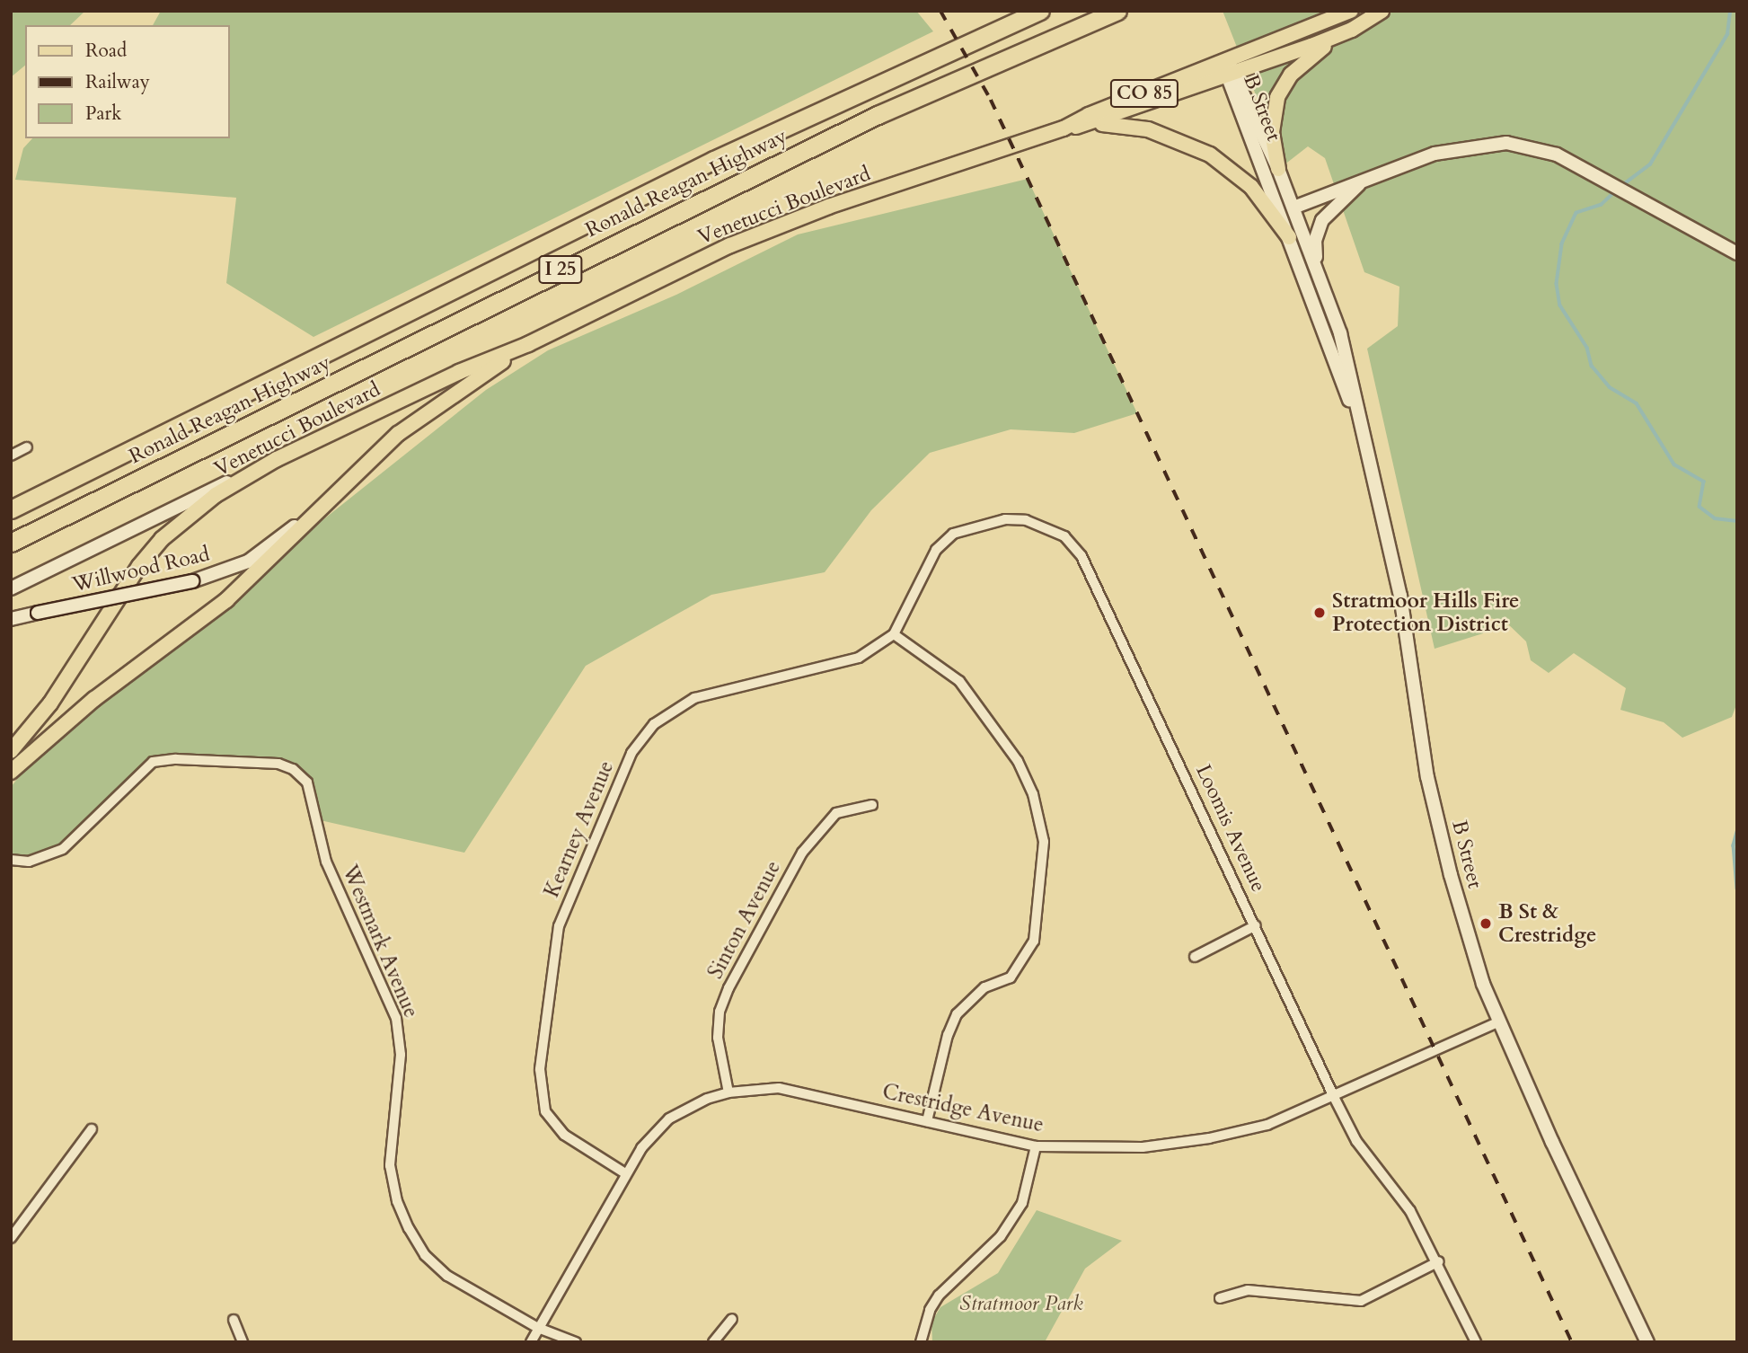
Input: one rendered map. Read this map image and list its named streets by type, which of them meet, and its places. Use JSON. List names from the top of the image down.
{
  "streets": {
    "highway": ["Ronald Reagan Highway", "I 25"],
    "main road": [
      "CO 85",
      "B Street",
      "Venetucci Boulevard",
      "Willwood Road"
    ],
    "street": [
      "Loomis Avenue",
      "Kearney Avenue",
      "Sinton Avenue",
      "Westmark Avenue",
      "Crestridge Avenue"
    ]
  },
  "crossings": [
    ["CO 85", "B Street"],
    ["CO 85", "Venetucci Boulevard"],
    ["B Street", "Venetucci Boulevard"],
    ["B Street", "Crestridge Avenue"],
    ["Venetucci Boulevard", "Willwood Road"],
    ["Loomis Avenue", "Kearney Avenue"],
    ["Loomis Avenue", "Crestridge Avenue"],
    ["Kearney Avenue", "Crestridge Avenue"],
    ["Sinton Avenue", "Crestridge Avenue"],
    ["Westmark Avenue", "Crestridge Avenue"]
  ],
  "parks": ["Stratmoor Park"],
  "places": ["Stratmoor Hills Fire Protection District", "B St & Crestridge"],
  "legend": ["Road", "Railway", "Park"]
}
